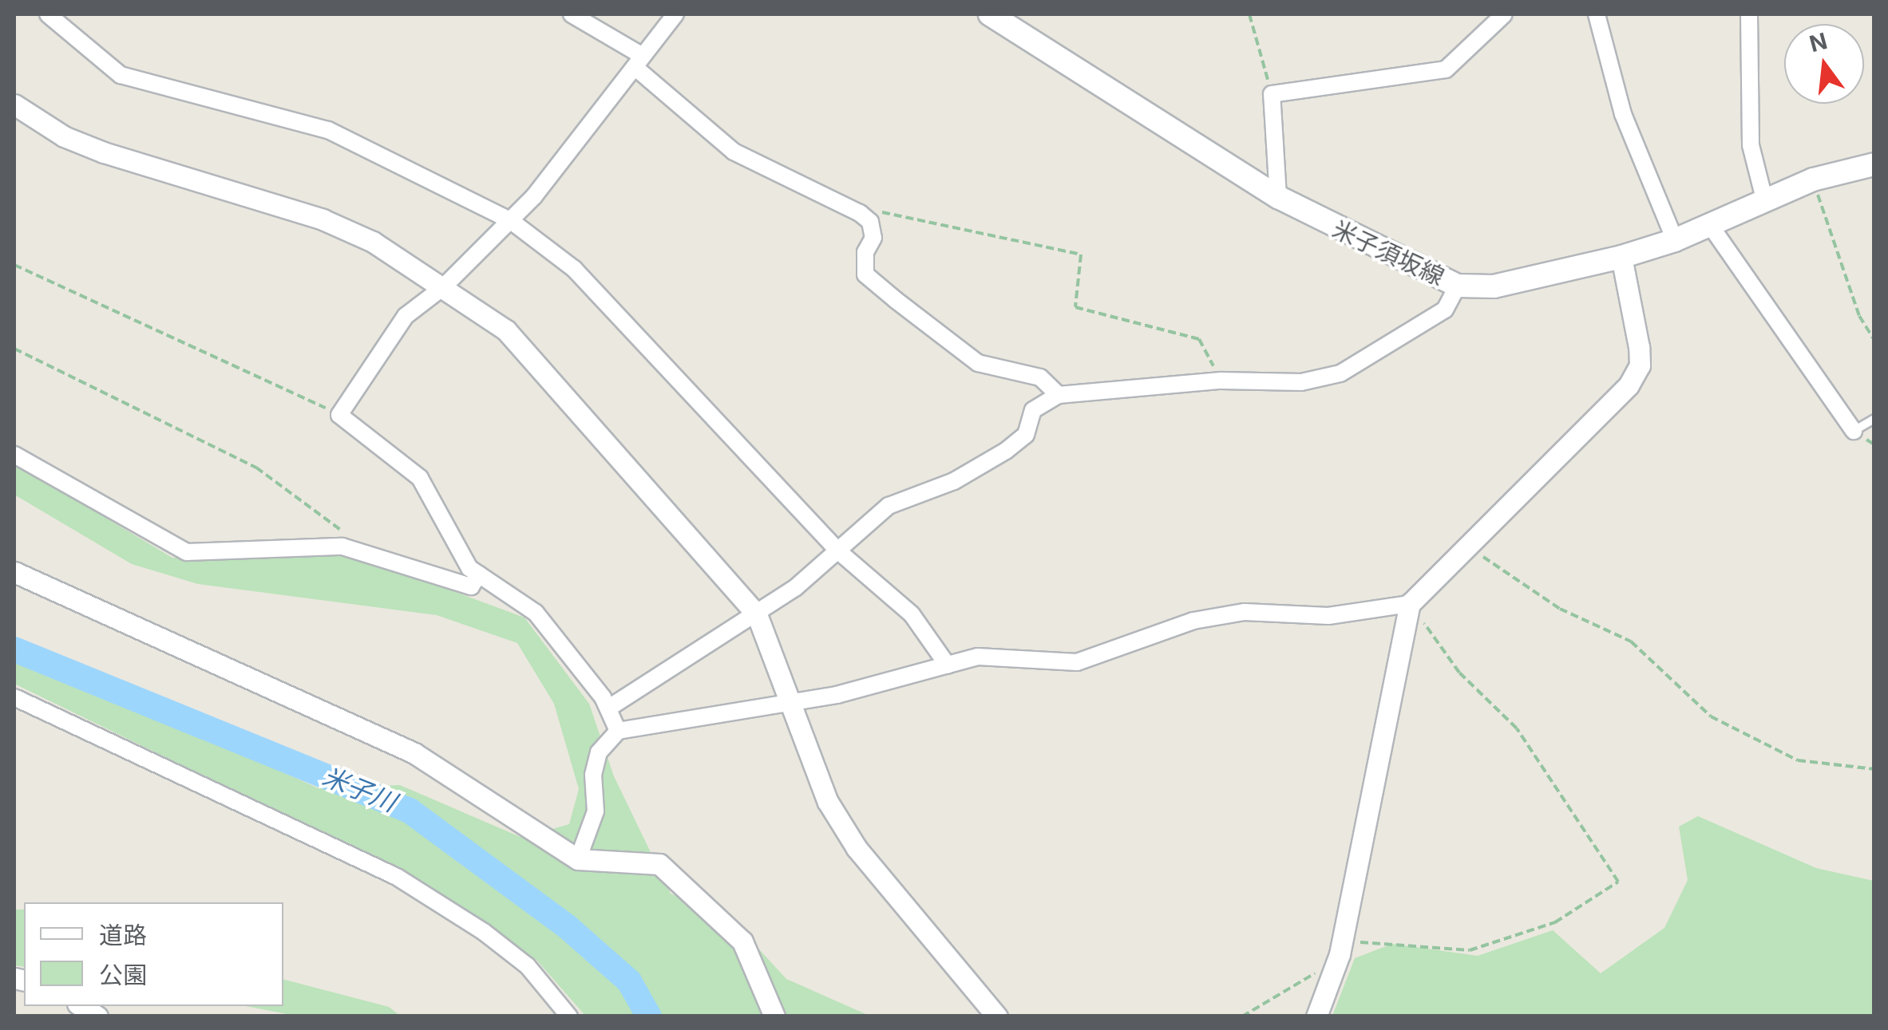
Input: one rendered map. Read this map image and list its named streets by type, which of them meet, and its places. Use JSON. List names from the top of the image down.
{
  "streets": {
    "main road": ["米子須坂線"]
  },
  "water": ["米子川"],
  "legend": ["道路", "公園"],
  "north": "top"
}
